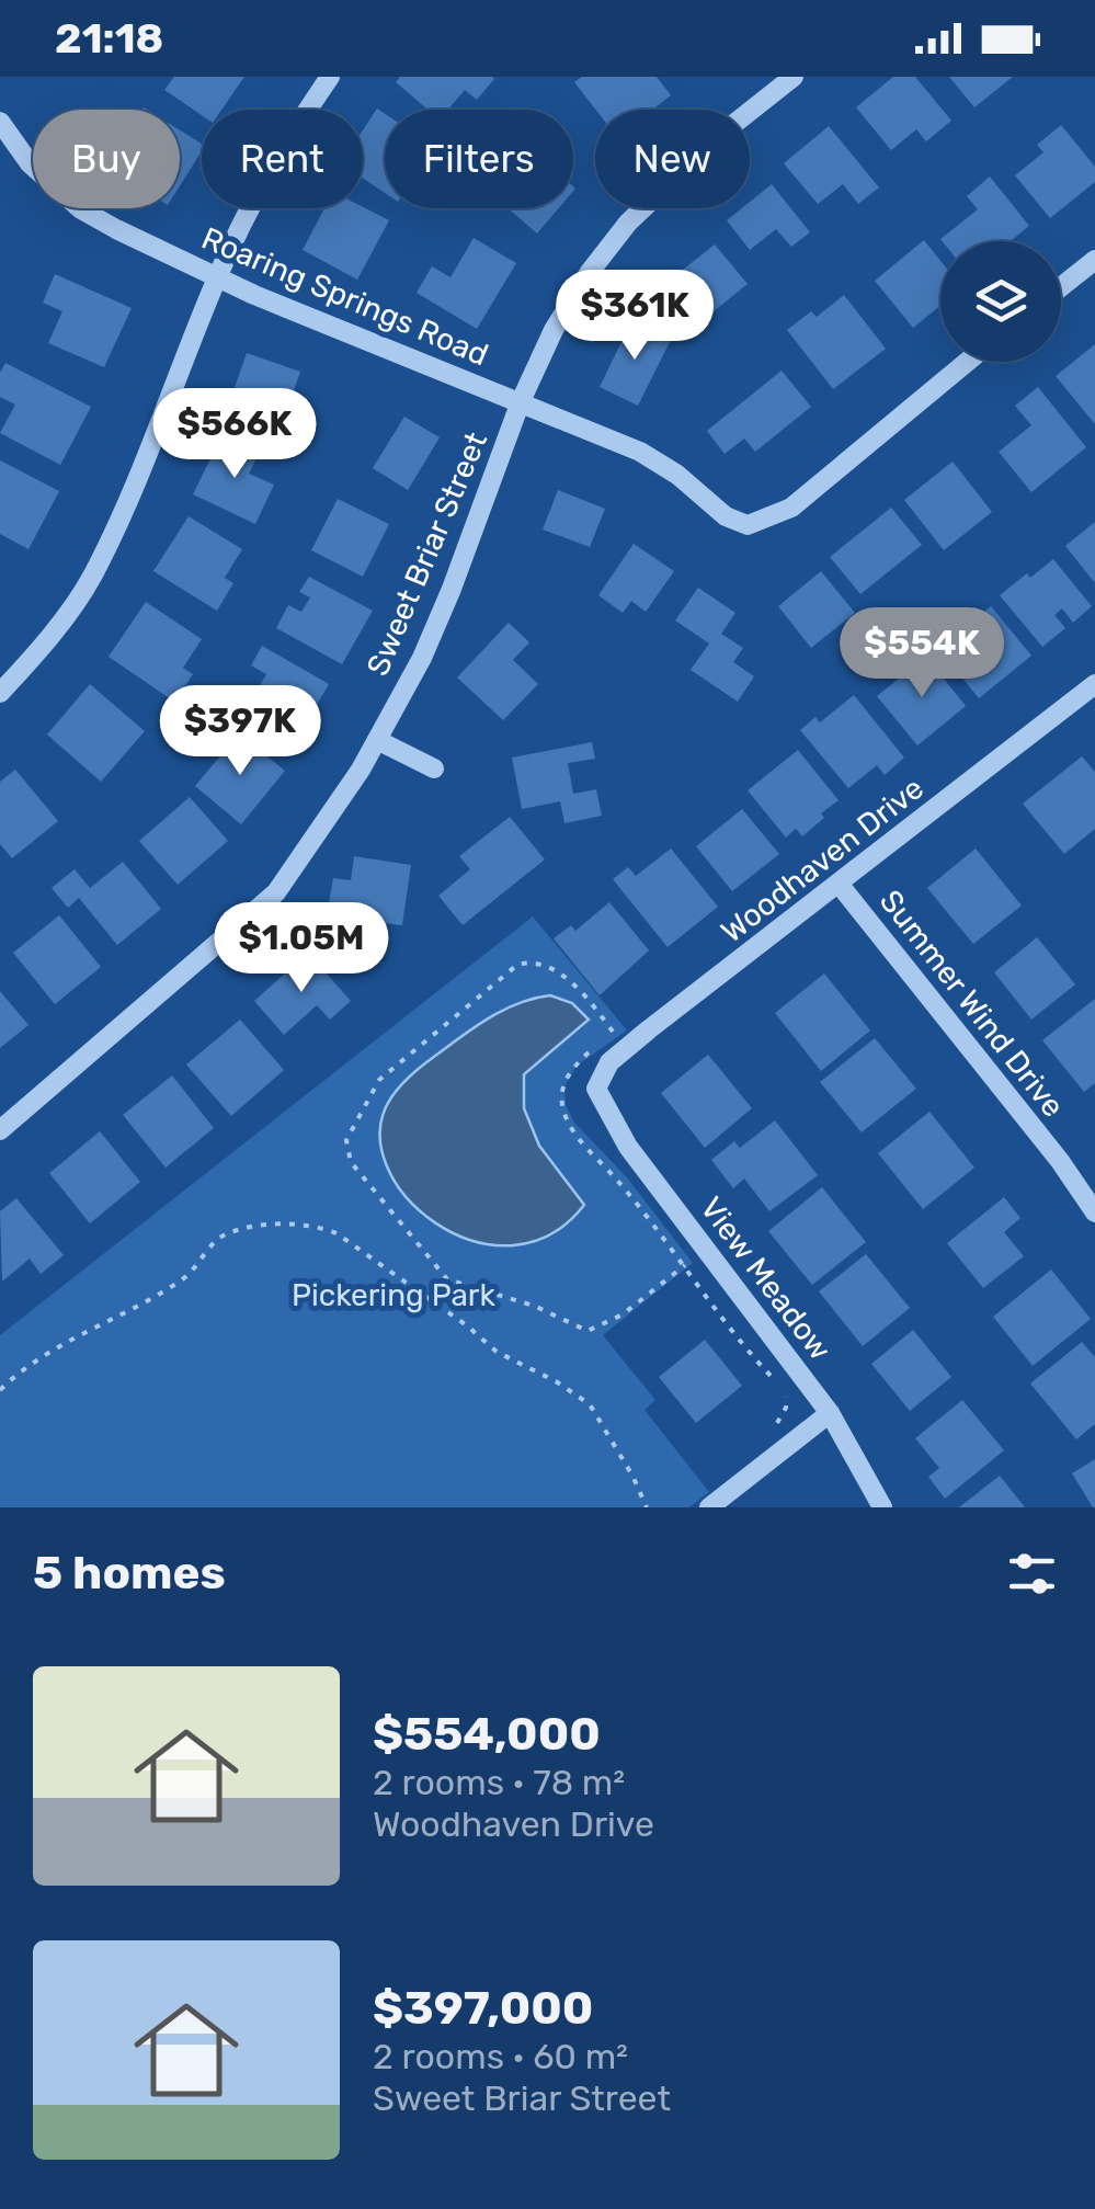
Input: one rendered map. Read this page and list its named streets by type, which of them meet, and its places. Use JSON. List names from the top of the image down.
{
  "streets": {
    "street": [
      "Roaring Springs Road",
      "Sweet Briar Street",
      "Woodhaven Drive",
      "Summer Wind Drive",
      "View Meadow"
    ]
  },
  "crossings": [
    ["Roaring Springs Road", "Sweet Briar Street"],
    ["Woodhaven Drive", "Summer Wind Drive"],
    ["Woodhaven Drive", "View Meadow"]
  ],
  "parks": ["Pickering Park"],
  "page": {
    "status": "21:18",
    "chip": [
      "Buy",
      "Rent",
      "Filters",
      "New"
    ],
    "price": [
      "$361K",
      "$566K",
      "$554K",
      "$397K",
      "$1.05M"
    ],
    "heading": "5 homes",
    "list": [
      {
        "name": "$554,000",
        "note": "2 rooms · 78 m² · Woodhaven Drive"
      },
      {
        "name": "$397,000",
        "note": "2 rooms · 60 m² · Sweet Briar Street"
      }
    ]
  }
}
